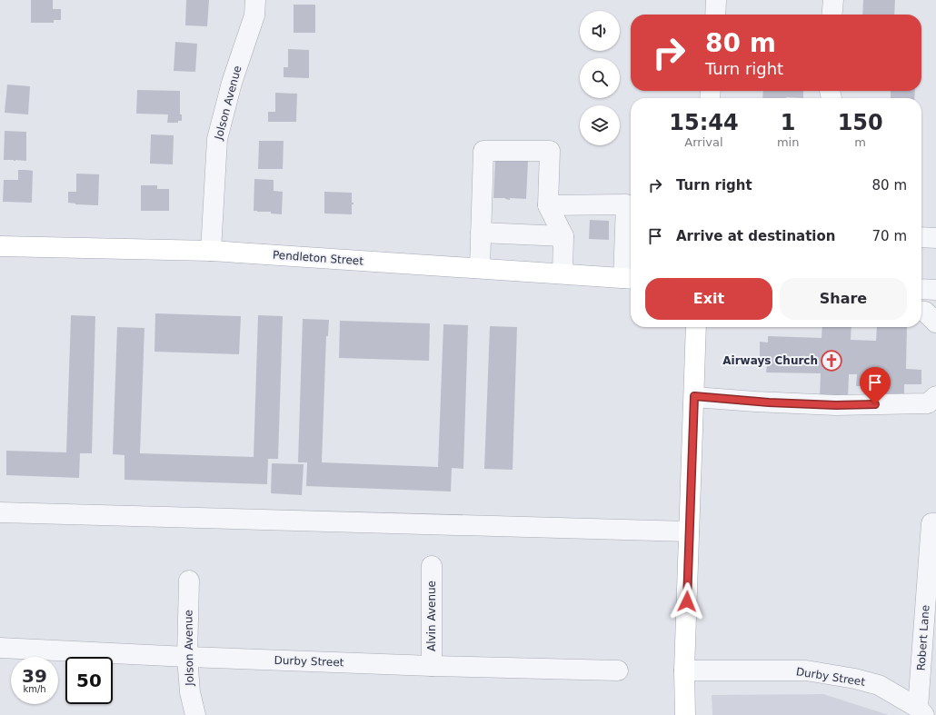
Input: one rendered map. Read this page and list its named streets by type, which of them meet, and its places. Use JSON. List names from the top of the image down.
{
  "streets": {
    "main road": ["Pendleton Street"],
    "street": [
      "Jolson Avenue",
      "Alvin Avenue",
      "Robert Lane",
      "Durby Street"
    ]
  },
  "crossings": [
    ["Jolson Avenue", "Pendleton Street"],
    ["Jolson Avenue", "Durby Street"],
    ["Alvin Avenue", "Durby Street"],
    ["Robert Lane", "Durby Street"]
  ],
  "places": {
    "church": ["Airways Church"]
  },
  "page": {
    "turn": ["80 m", "Turn right"],
    "eta": [
      "15:44",
      "Arrival",
      "1",
      "min",
      "150",
      "m"
    ],
    "list": [
      {
        "name": "Turn right",
        "value": "80 m"
      },
      {
        "name": "Arrive at destination",
        "value": "70 m"
      }
    ],
    "buttons": ["Exit", "Share"],
    "speed": "39 km/h",
    "limit": "50"
  }
}
